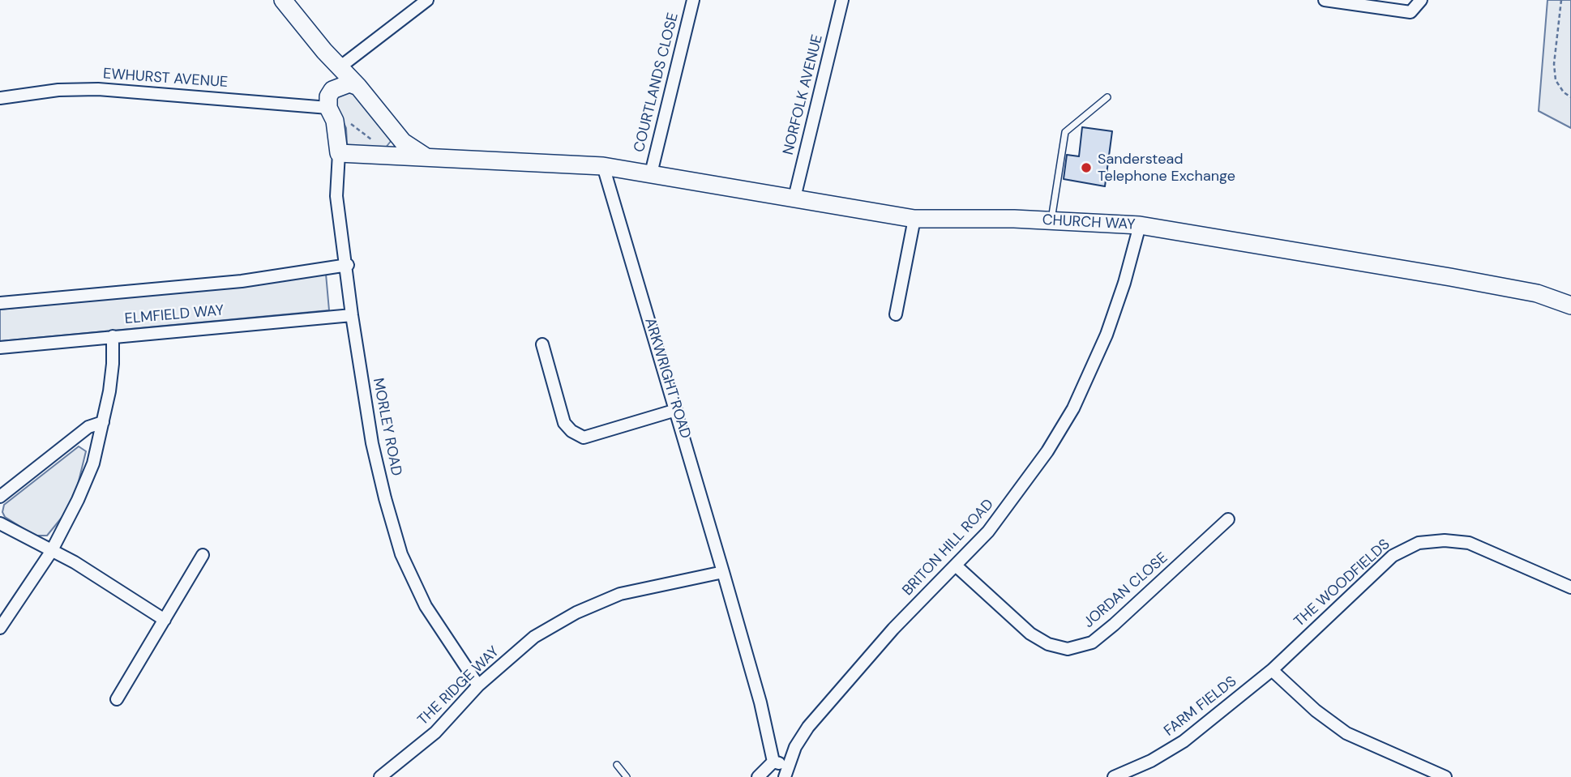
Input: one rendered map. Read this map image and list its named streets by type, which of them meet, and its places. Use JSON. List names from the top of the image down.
{
  "streets": {
    "street": [
      "EWHURST AVENUE",
      "COURTLANDS CLOSE",
      "NORFOLK AVENUE",
      "CHURCH WAY",
      "ELMFIELD WAY",
      "ARKWRIGHT ROAD",
      "MORLEY ROAD",
      "BRITON HILL ROAD",
      "THE WOODFIELDS",
      "JORDAN CLOSE",
      "THE RIDGE WAY",
      "FARM FIELDS"
    ]
  },
  "crossings": [
    ["COURTLANDS CLOSE", "CHURCH WAY"],
    ["NORFOLK AVENUE", "CHURCH WAY"],
    ["CHURCH WAY", "ARKWRIGHT ROAD"],
    ["CHURCH WAY", "BRITON HILL ROAD"],
    ["ELMFIELD WAY", "MORLEY ROAD"],
    ["ARKWRIGHT ROAD", "THE RIDGE WAY"],
    ["MORLEY ROAD", "THE RIDGE WAY"],
    ["BRITON HILL ROAD", "JORDAN CLOSE"],
    ["THE WOODFIELDS", "FARM FIELDS"]
  ],
  "places": ["Sanderstead Telephone Exchange"]
}
